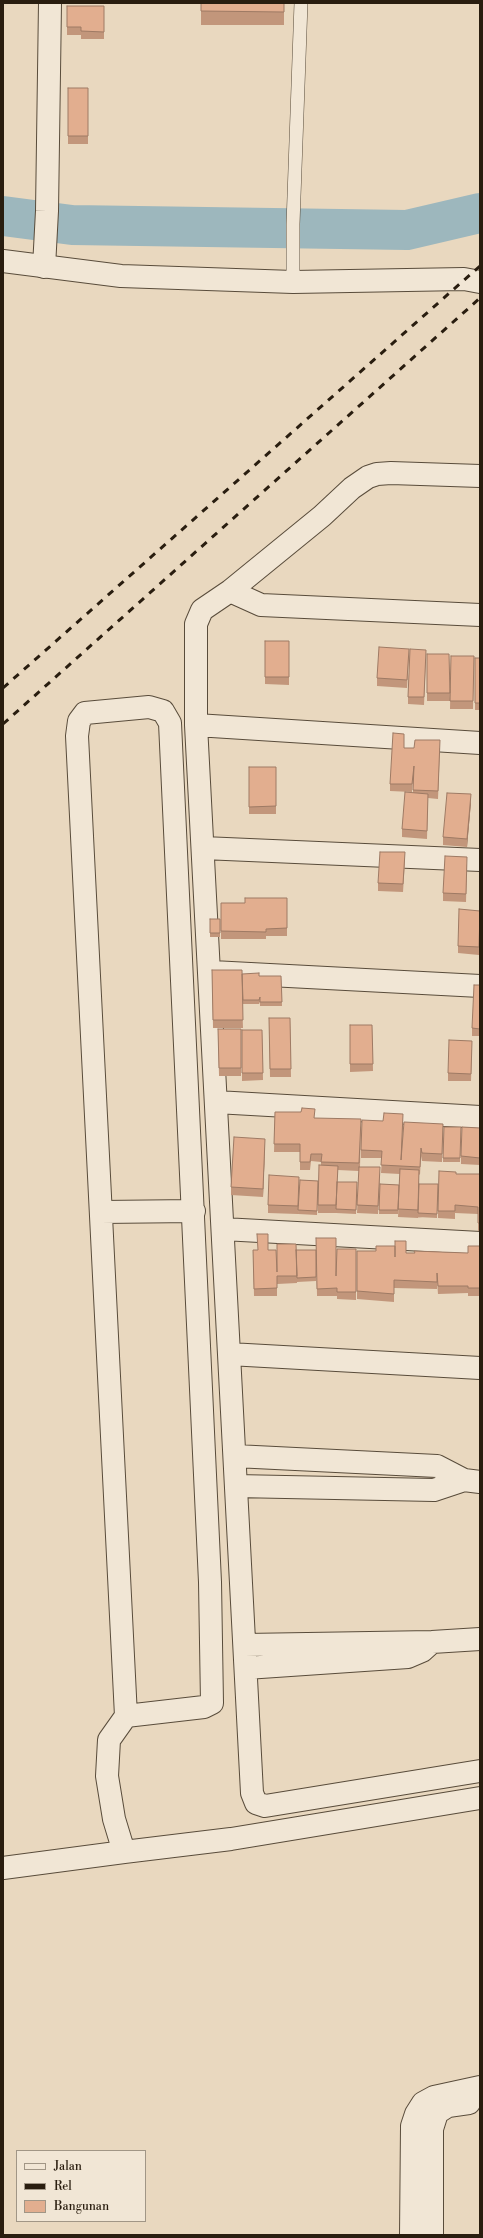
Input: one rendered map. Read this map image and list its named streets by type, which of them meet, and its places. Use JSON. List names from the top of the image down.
{
  "legend": ["Jalan", "Rel", "Bangunan"]
}
